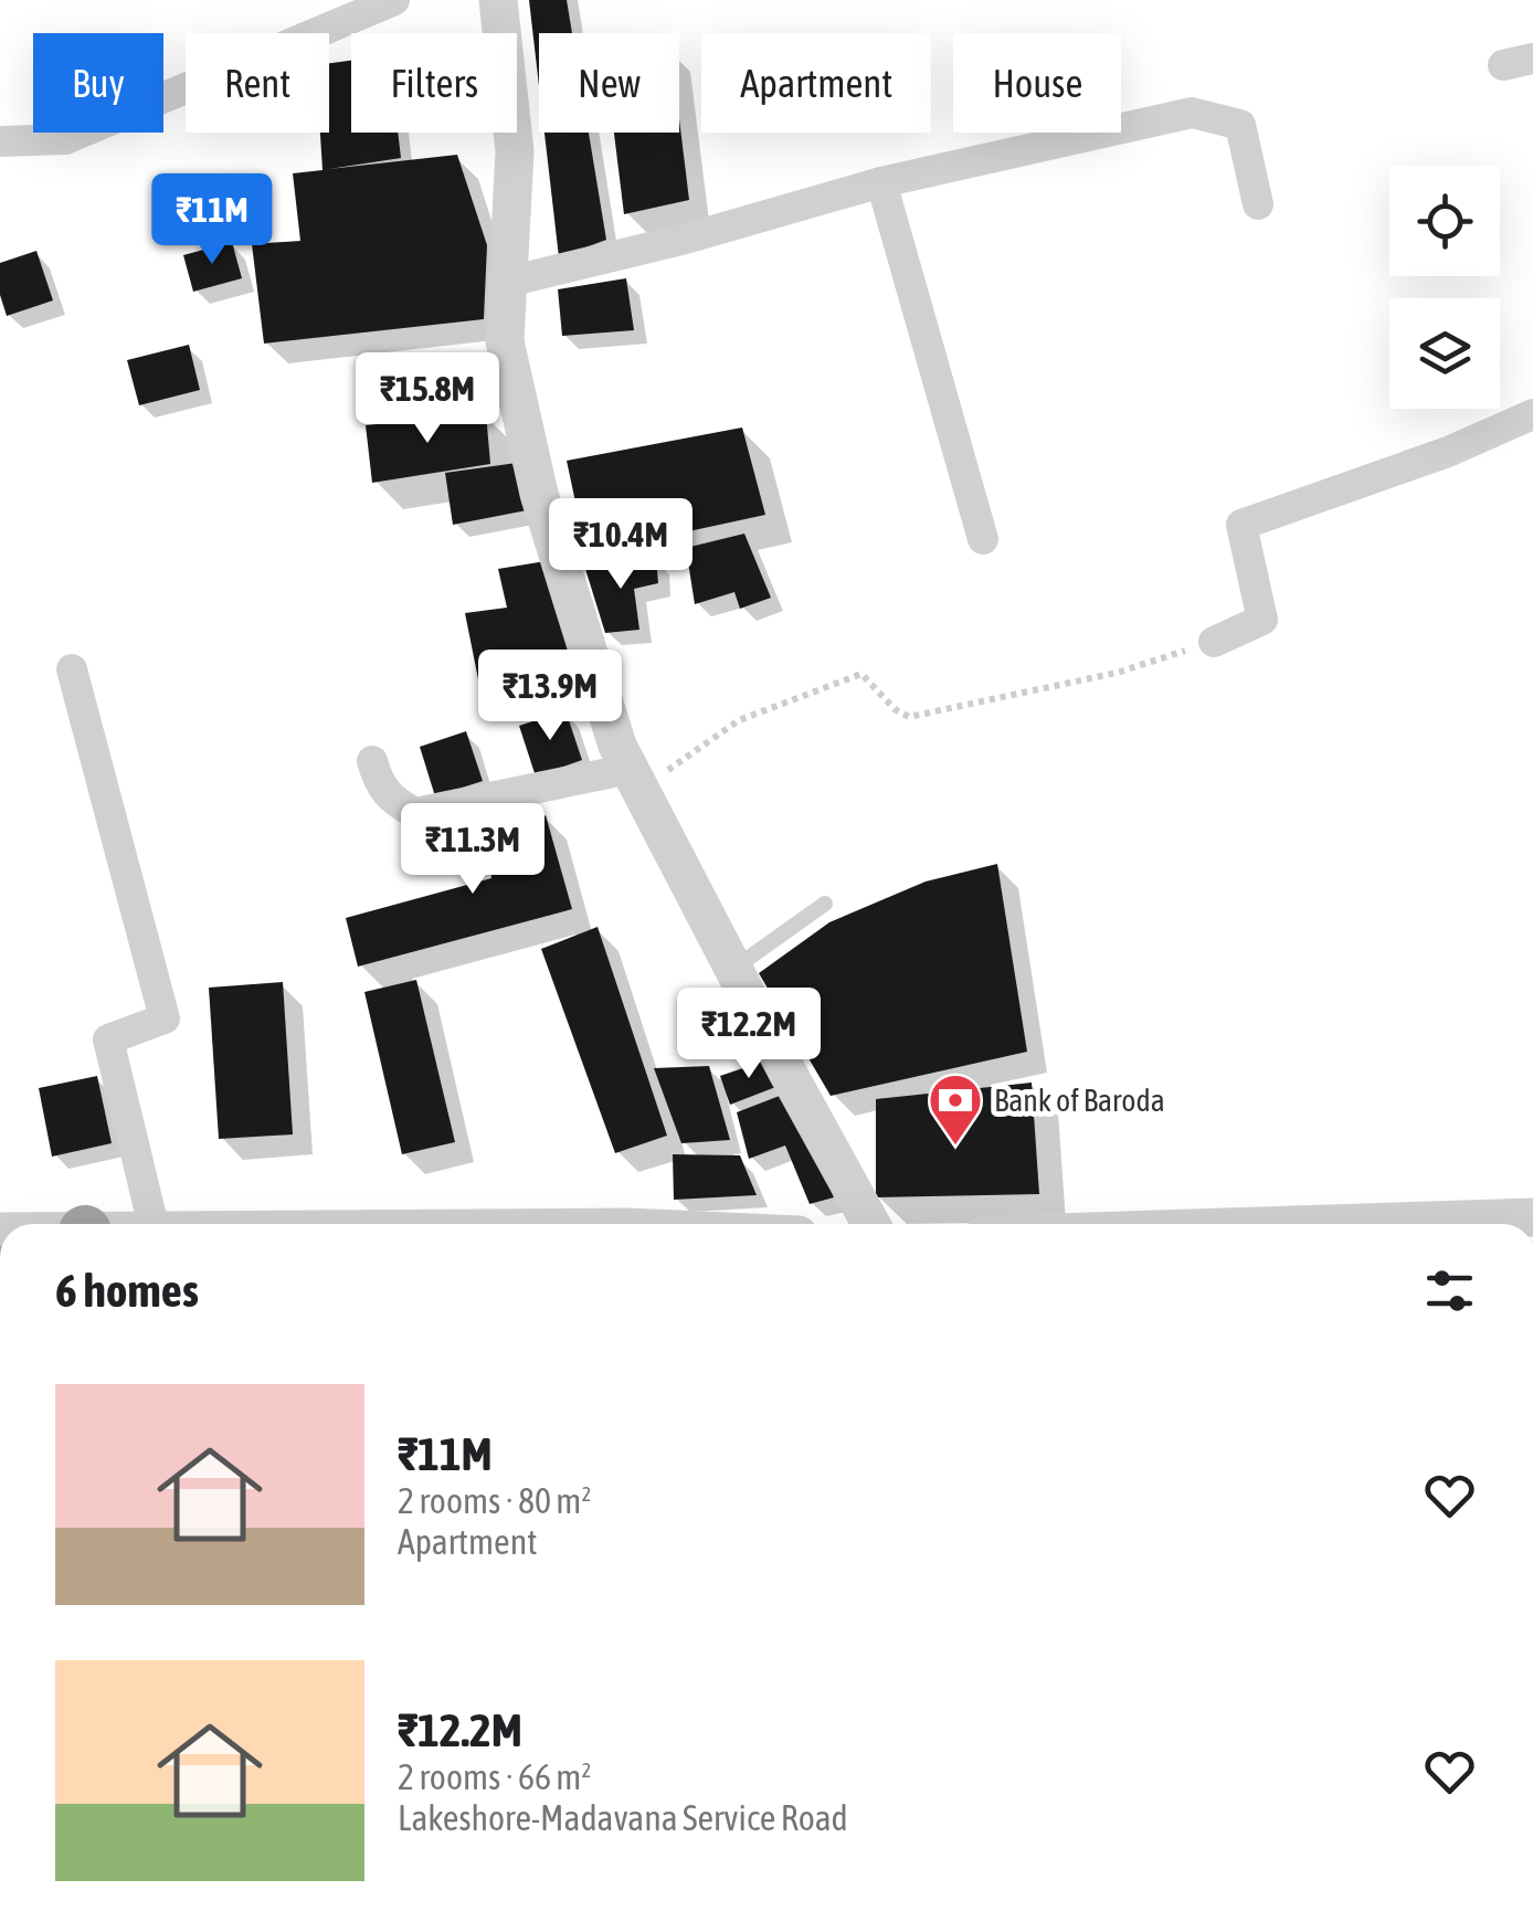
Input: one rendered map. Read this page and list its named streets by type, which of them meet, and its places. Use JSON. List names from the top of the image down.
{
  "places": {
    "bank": ["Bank of Baroda"]
  },
  "page": {
    "chip": [
      "Buy",
      "Rent",
      "Filters",
      "New",
      "Apartment",
      "House"
    ],
    "price": [
      "₹11M",
      "₹15.8M",
      "₹10.4M",
      "₹13.9M",
      "₹11.3M",
      "₹12.2M"
    ],
    "heading": "6 homes",
    "list": [
      {
        "name": "₹11M",
        "note": "2 rooms · 80 m² · Apartment"
      },
      {
        "name": "₹12.2M",
        "note": "2 rooms · 66 m² · Lakeshore-Madavana Service Road"
      }
    ]
  }
}
